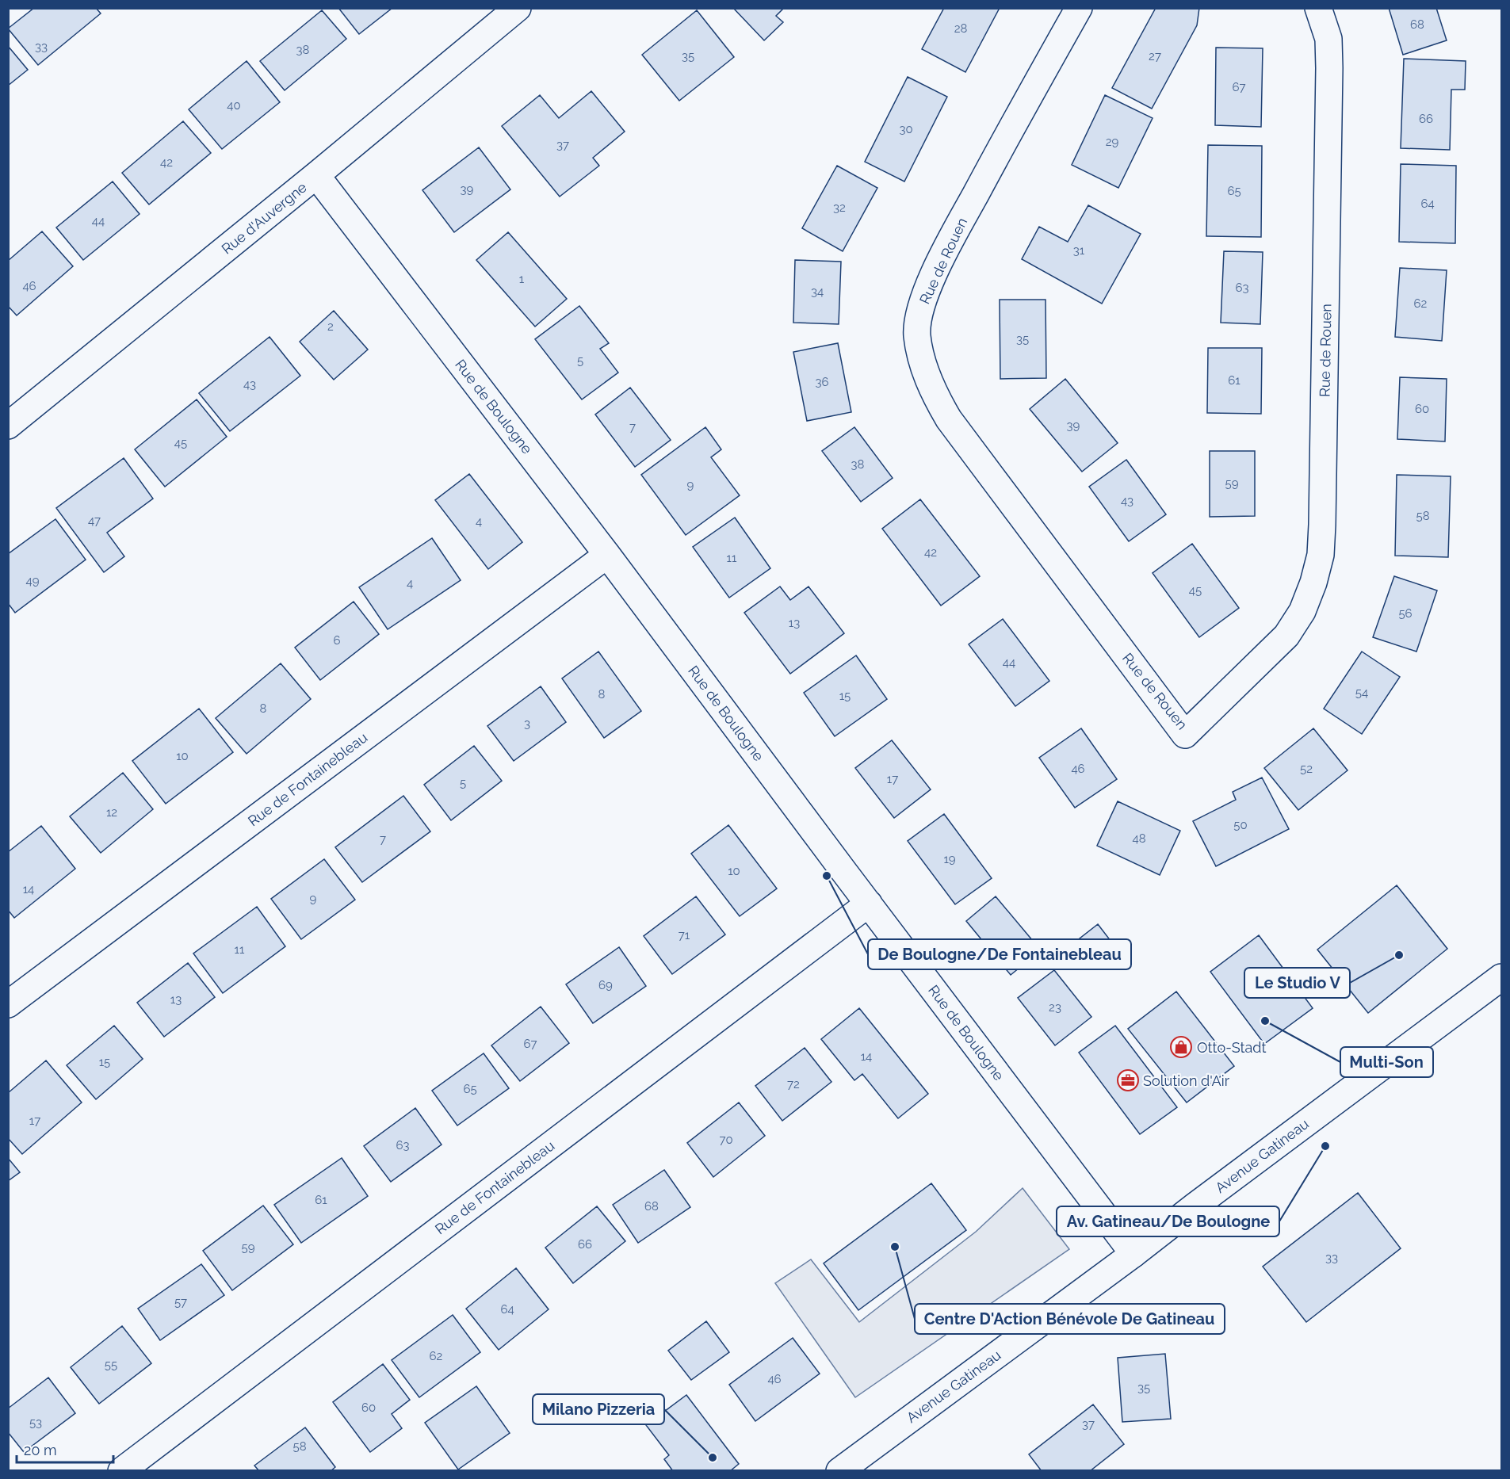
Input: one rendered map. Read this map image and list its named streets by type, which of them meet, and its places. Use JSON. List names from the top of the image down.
{
  "streets": {
    "street": [
      "Rue d'Auvergne",
      "Rue de Rouen",
      "Rue de Boulogne",
      "Rue de Fontainebleau",
      "Avenue Gatineau"
    ]
  },
  "crossings": [
    ["Rue d'Auvergne", "Rue de Boulogne"],
    ["Rue de Boulogne", "Rue de Fontainebleau"],
    ["Rue de Boulogne", "Avenue Gatineau"]
  ],
  "places": {
    "other": [
      "De Boulogne/De Fontainebleau",
      "Le Studio V",
      "Multi-Son",
      "Av. Gatineau/De Boulogne",
      "Centre D'Action Bénévole De Gatineau",
      "Milano Pizzeria"
    ],
    "shop": ["Otto-Stadt"],
    "office": ["Solution d'Air"]
  },
  "house_numbers": [
    "68",
    "28",
    "33",
    "38",
    "35",
    "27",
    "67",
    "40",
    "66",
    "30",
    "29",
    "37",
    "42",
    "39",
    "65",
    "64",
    "32",
    "44",
    "31",
    "1",
    "46",
    "63",
    "34",
    "62",
    "2",
    "35",
    "5",
    "61",
    "36",
    "43",
    "60",
    "39",
    "7",
    "45",
    "38",
    "59",
    "9",
    "43",
    "58",
    "47",
    "4",
    "42",
    "11",
    "49",
    "4",
    "45",
    "56",
    "13",
    "6",
    "44",
    "54",
    "8",
    "15",
    "8",
    "3",
    "10",
    "46",
    "52",
    "17",
    "5",
    "12",
    "50",
    "48",
    "7",
    "19",
    "10",
    "14",
    "9",
    "71",
    "11",
    "69",
    "13",
    "23",
    "67",
    "14",
    "15",
    "72",
    "65",
    "17",
    "70",
    "63",
    "61",
    "68",
    "66",
    "59",
    "33",
    "57",
    "64",
    "62",
    "55",
    "46",
    "35",
    "60",
    "53",
    "37",
    "58"
  ],
  "scale_bar": "20 m"
}
